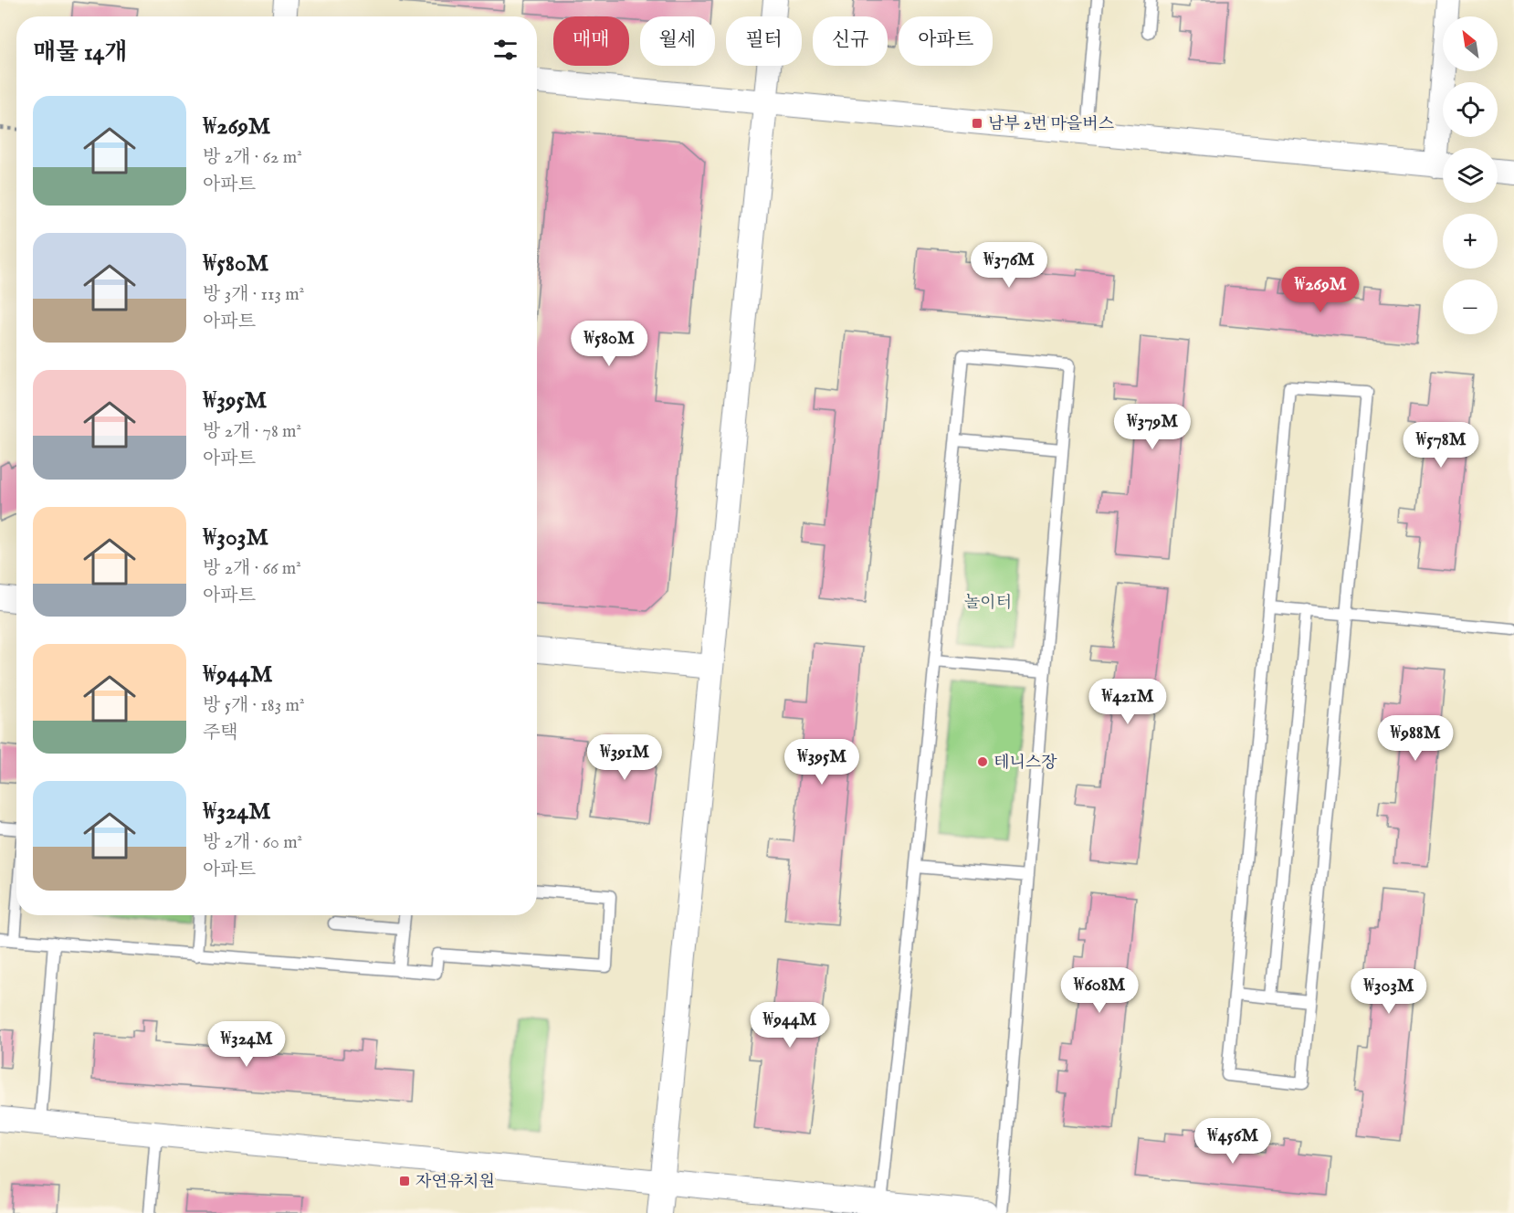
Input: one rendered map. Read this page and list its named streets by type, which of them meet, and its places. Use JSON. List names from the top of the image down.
{
  "parks": ["놀이터"],
  "places": {
    "transit": ["남부 2번 마을버스", "자연유치원"],
    "other": ["테니스장"]
  },
  "north": "top left",
  "page": {
    "map_buttons": ["+", "−"],
    "chip": [
      "매매",
      "월세",
      "필터",
      "신규",
      "아파트"
    ],
    "heading": "매물 14개",
    "list": [
      {
        "name": "₩269M",
        "note": "방 2개 · 62 m² · 아파트"
      },
      {
        "name": "₩580M",
        "note": "방 3개 · 113 m² · 아파트"
      },
      {
        "name": "₩395M",
        "note": "방 2개 · 78 m² · 아파트"
      },
      {
        "name": "₩303M",
        "note": "방 2개 · 66 m² · 아파트"
      },
      {
        "name": "₩944M",
        "note": "방 5개 · 183 m² · 주택"
      },
      {
        "name": "₩324M",
        "note": "방 2개 · 60 m² · 아파트"
      }
    ],
    "price": [
      "₩376M",
      "₩269M",
      "₩580M",
      "₩379M",
      "₩578M",
      "₩421M",
      "₩988M",
      "₩391M",
      "₩395M",
      "₩608M",
      "₩303M",
      "₩944M",
      "₩324M",
      "₩456M"
    ]
  }
}
